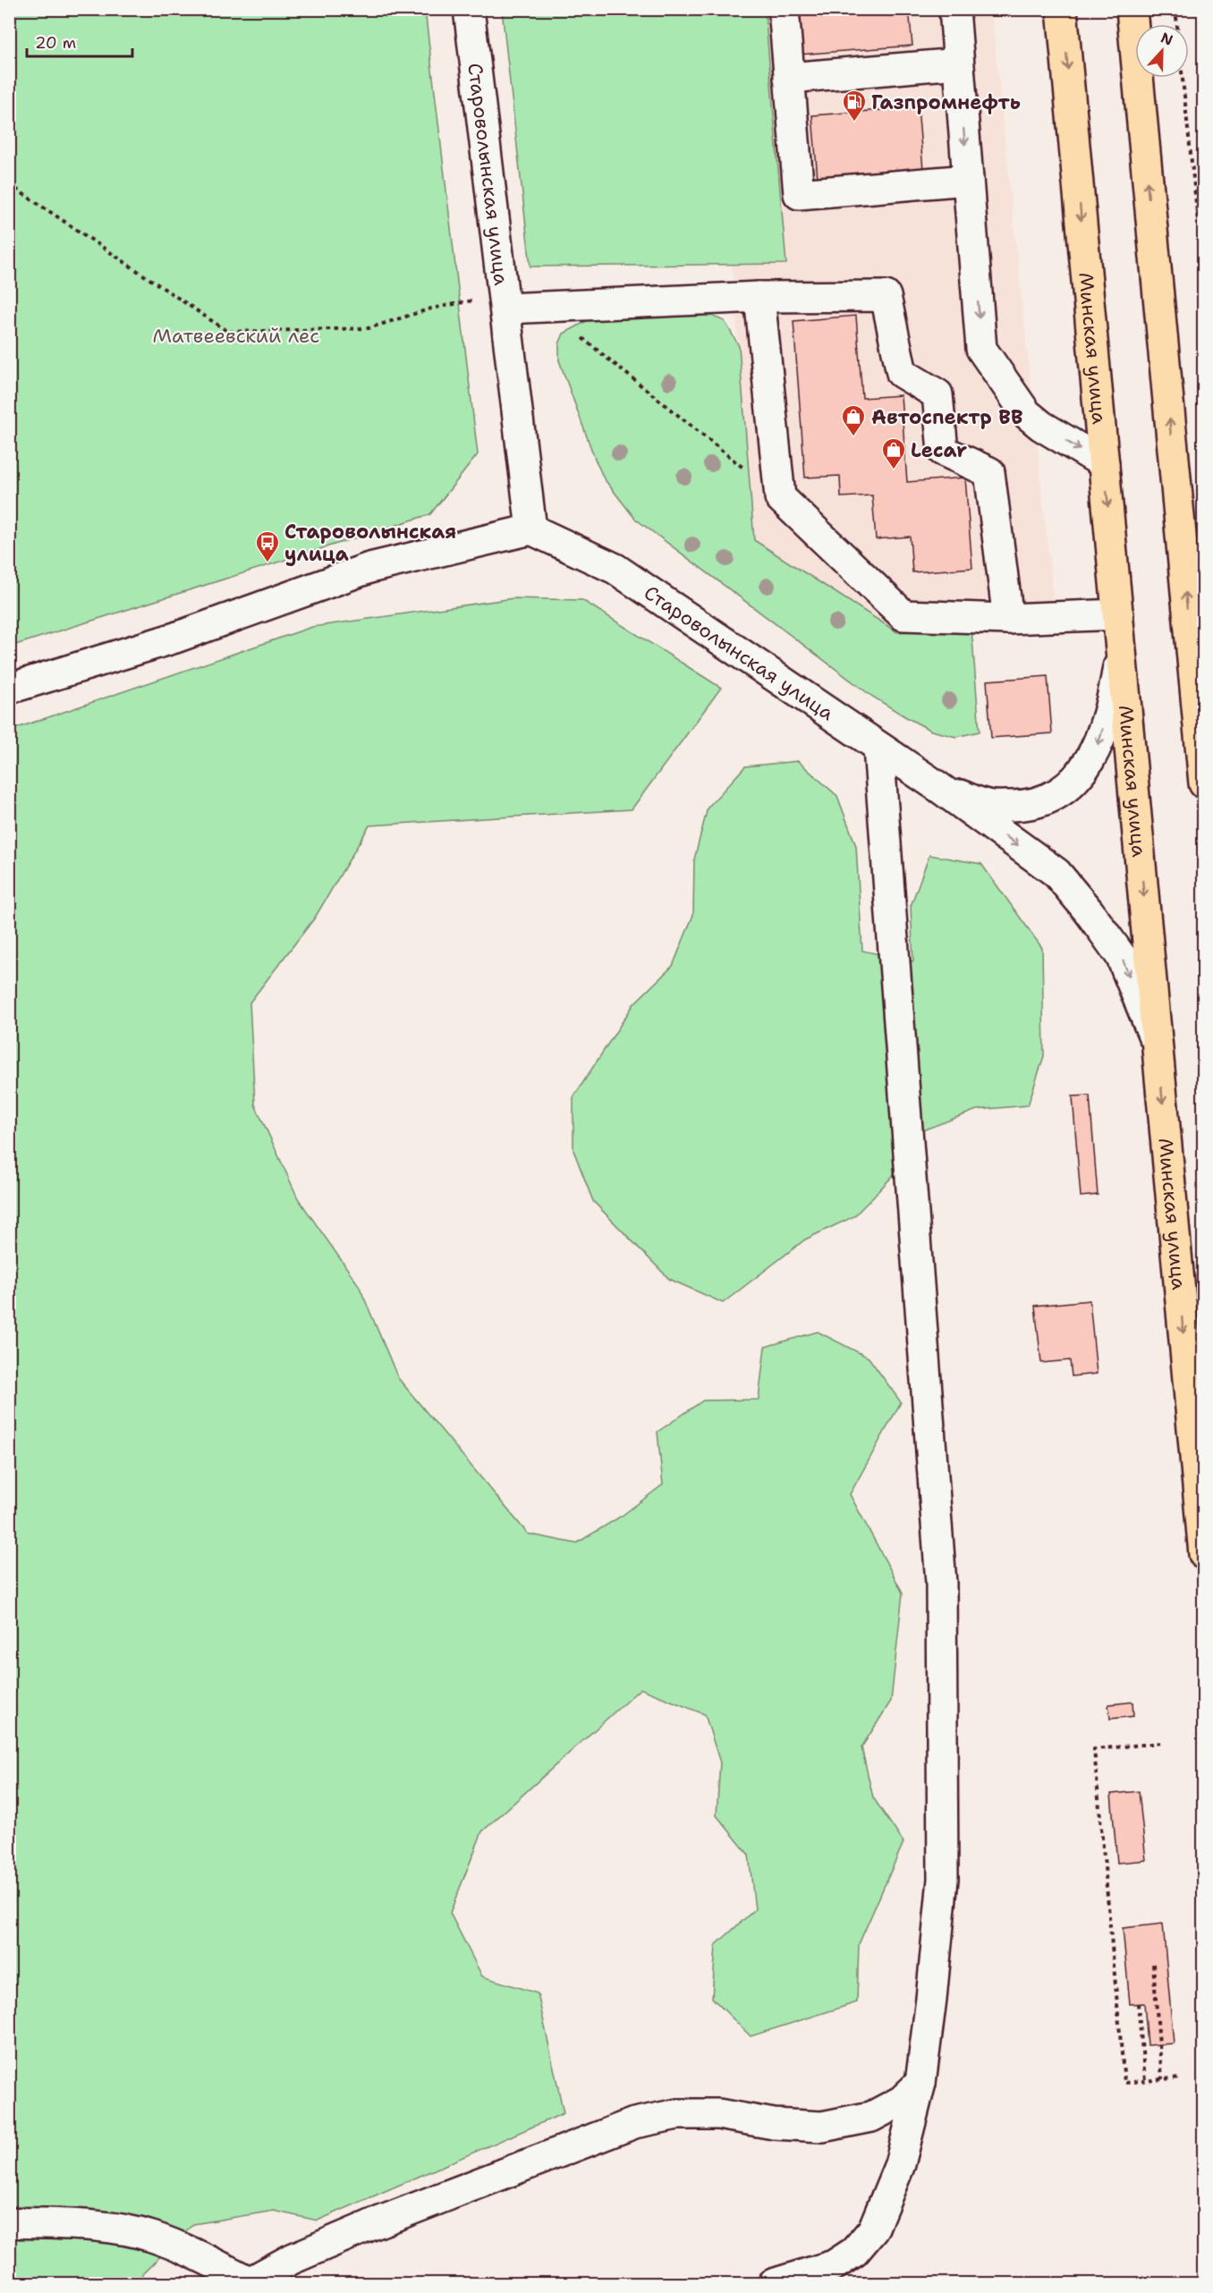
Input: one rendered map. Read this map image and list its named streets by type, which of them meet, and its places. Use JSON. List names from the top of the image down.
{
  "streets": {
    "main road": ["Минская улица"],
    "street": ["Староволынская улица"]
  },
  "parks": ["Матвеевский лес"],
  "places": {
    "fuel station": ["Газпромнефть"],
    "shop": ["Автоспектр ВВ", "Lecar"],
    "bus stop": ["Староволынская улица"]
  },
  "scale_bar": "20 m",
  "north": "top"
}
